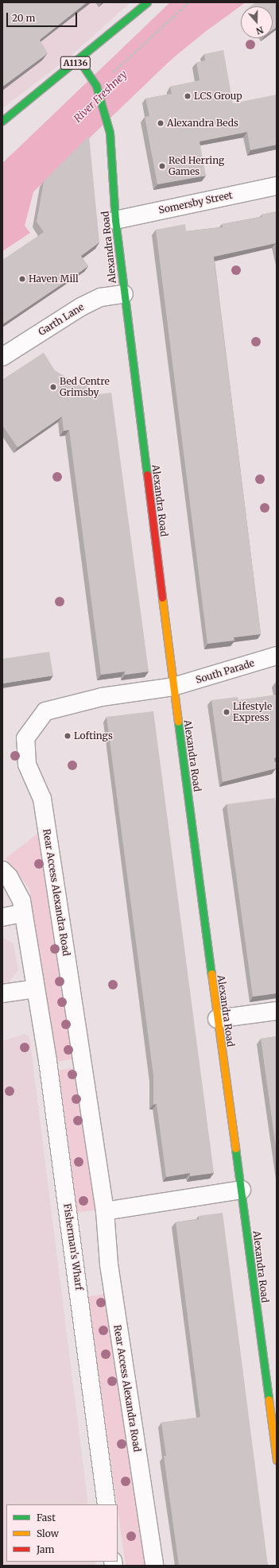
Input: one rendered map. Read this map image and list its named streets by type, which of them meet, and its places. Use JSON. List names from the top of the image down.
{
  "streets": {
    "street": [
      "A1136",
      "Somersby Street",
      "Alexandra Road",
      "Garth Lane",
      "South Parade",
      "Rear Access Alexandra Road",
      "Fisherman's Wharf"
    ]
  },
  "crossings": [
    ["A1136", "Alexandra Road"],
    ["Somersby Street", "Alexandra Road"],
    ["Alexandra Road", "Garth Lane"],
    ["Alexandra Road", "South Parade"],
    ["Alexandra Road", "Rear Access Alexandra Road"],
    ["South Parade", "Rear Access Alexandra Road"]
  ],
  "water": ["River Freshney"],
  "places": [
    "LCS Group",
    "Alexandra Beds",
    "Red Herring Games",
    "Haven Mill",
    "Bed Centre Grimsby",
    "Lifestyle Express",
    "Loftings"
  ],
  "legend": ["Fast", "Slow", "Jam"],
  "scale_bar": "20 m",
  "north": "bottom"
}
